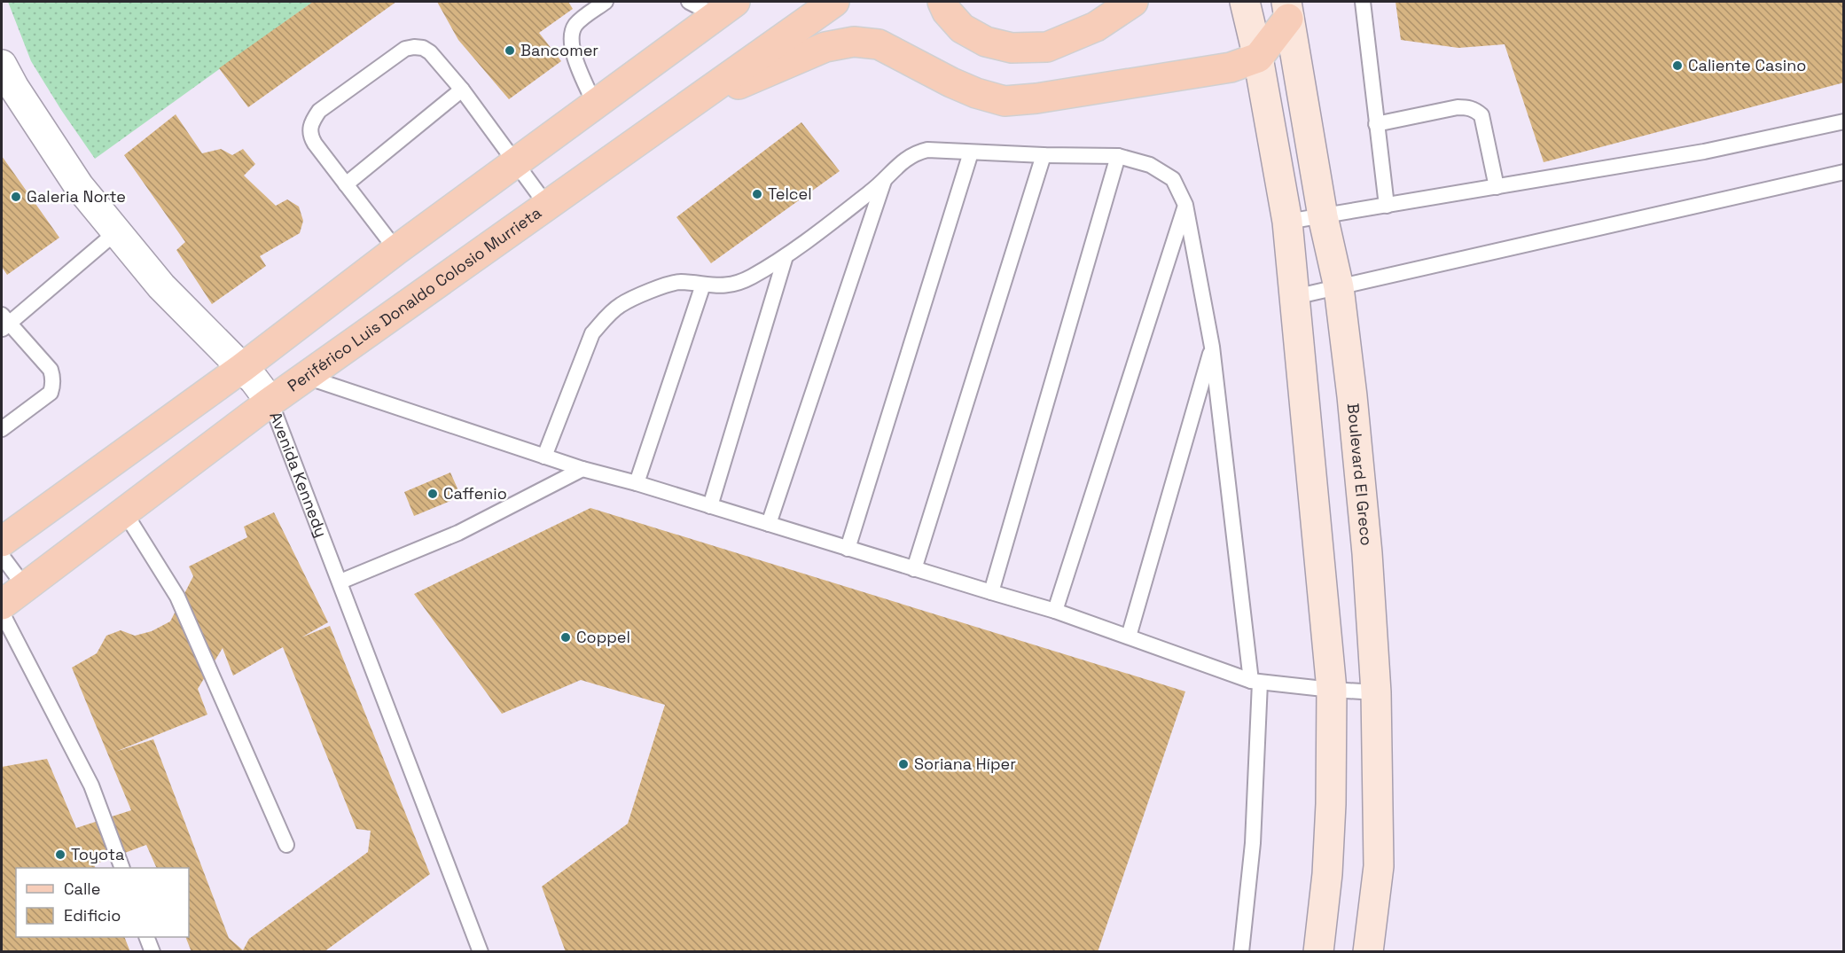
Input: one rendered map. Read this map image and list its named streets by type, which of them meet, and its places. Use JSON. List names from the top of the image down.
{
  "streets": {
    "main road": ["Periférico Luis Donaldo Colosio Murrieta", "Boulevard El Greco"],
    "street": ["Avenida Kennedy"]
  },
  "crossings": [
    ["Periférico Luis Donaldo Colosio Murrieta", "Avenida Kennedy"]
  ],
  "places": [
    "Bancomer",
    "Caliente Casino",
    "Telcel",
    "Galeria Norte",
    "Caffenio",
    "Coppel",
    "Soriana Híper",
    "Toyota"
  ],
  "legend": ["Calle", "Edificio"]
}
